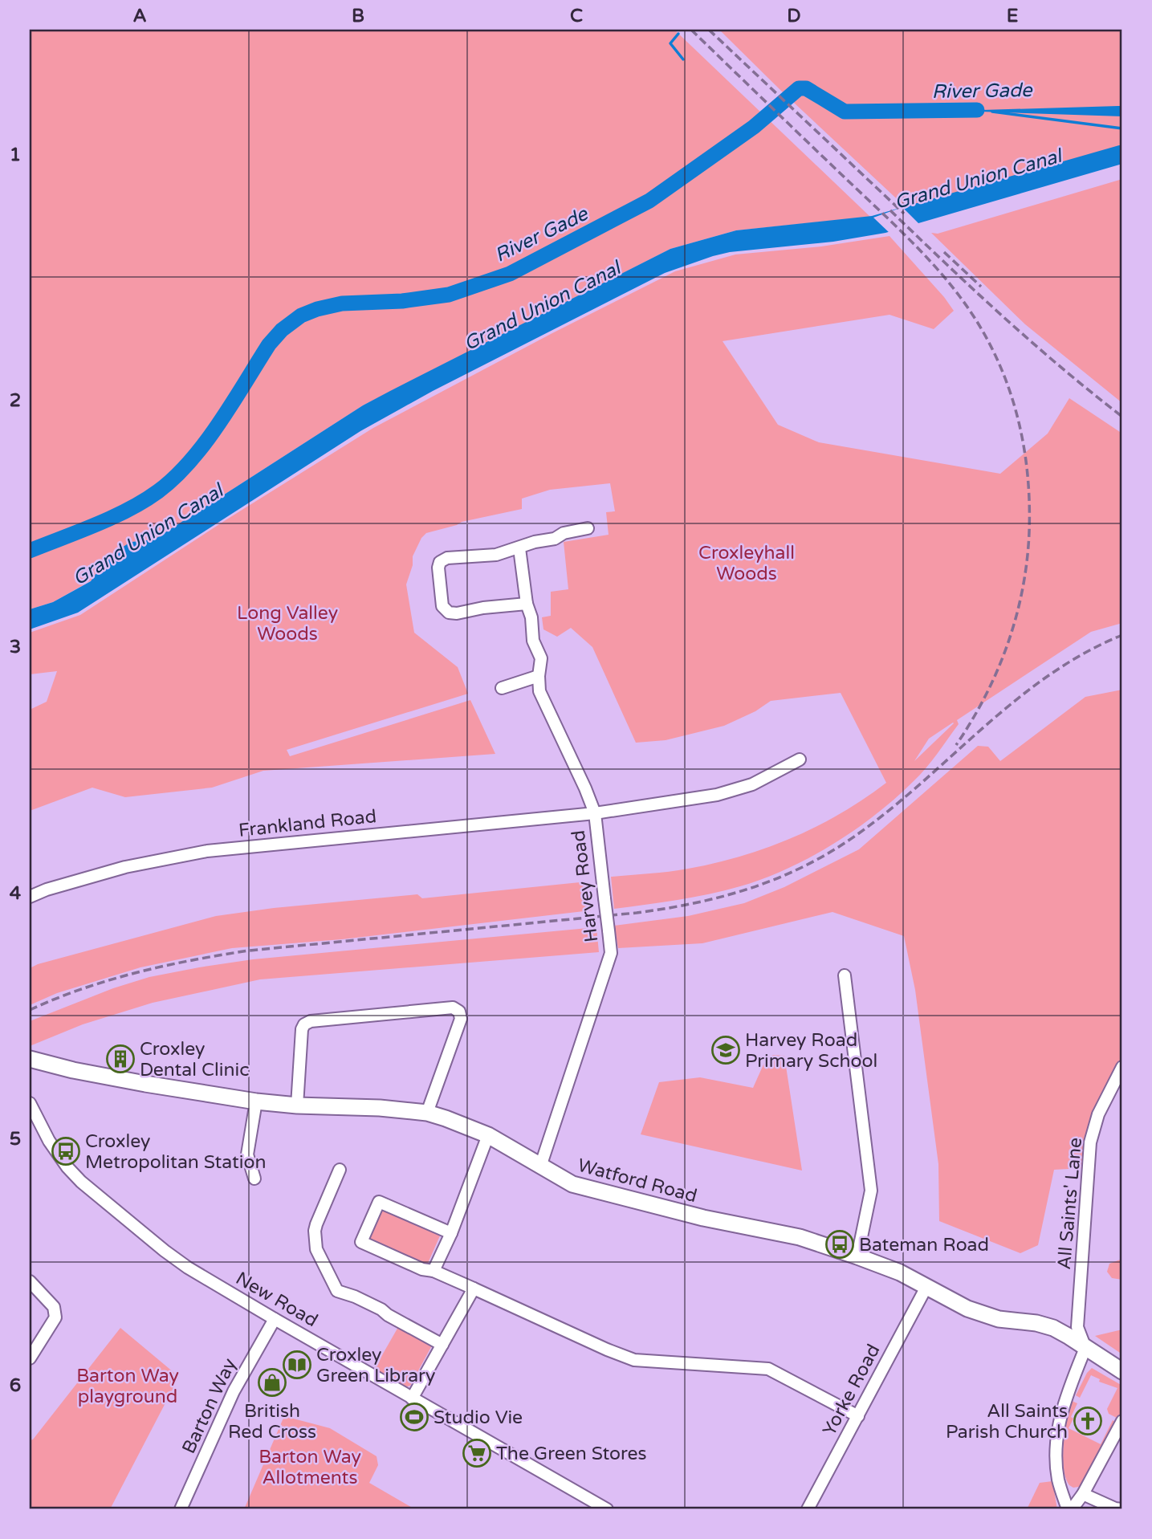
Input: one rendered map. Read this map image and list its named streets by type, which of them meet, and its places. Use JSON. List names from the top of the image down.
{
  "streets": {
    "main road": ["Watford Road"],
    "street": [
      "Frankland Road",
      "Harvey Road",
      "All Saints' Lane",
      "New Road",
      "Yorke Road",
      "Barton Way"
    ]
  },
  "crossings": [
    ["Frankland Road", "Harvey Road"],
    ["Harvey Road", "Watford Road"],
    ["Watford Road", "All Saints' Lane"],
    ["Watford Road", "Yorke Road"],
    ["New Road", "Barton Way"]
  ],
  "water": ["River Gade", "Grand Union Canal"],
  "parks": [
    "Croxleyhall Woods",
    "Long Valley Woods",
    "Barton Way playground",
    "Barton Way Allotments"
  ],
  "places": {
    "school or university": ["Harvey Road Primary School"],
    "building": ["Croxley Dental Clinic"],
    "bus stop": ["Croxley Metropolitan Station", "Bateman Road"],
    "library": ["Croxley Green Library"],
    "shop": ["British Red Cross"],
    "sports": ["Studio Vie"],
    "church": ["All Saints Parish Church"],
    "supermarket": ["The Green Stores"]
  },
  "grid": {
    "columns": [
      "A",
      "B",
      "C",
      "D",
      "E"
    ],
    "rows": [
      "1",
      "2",
      "3",
      "4",
      "5",
      "6"
    ]
  }
}
